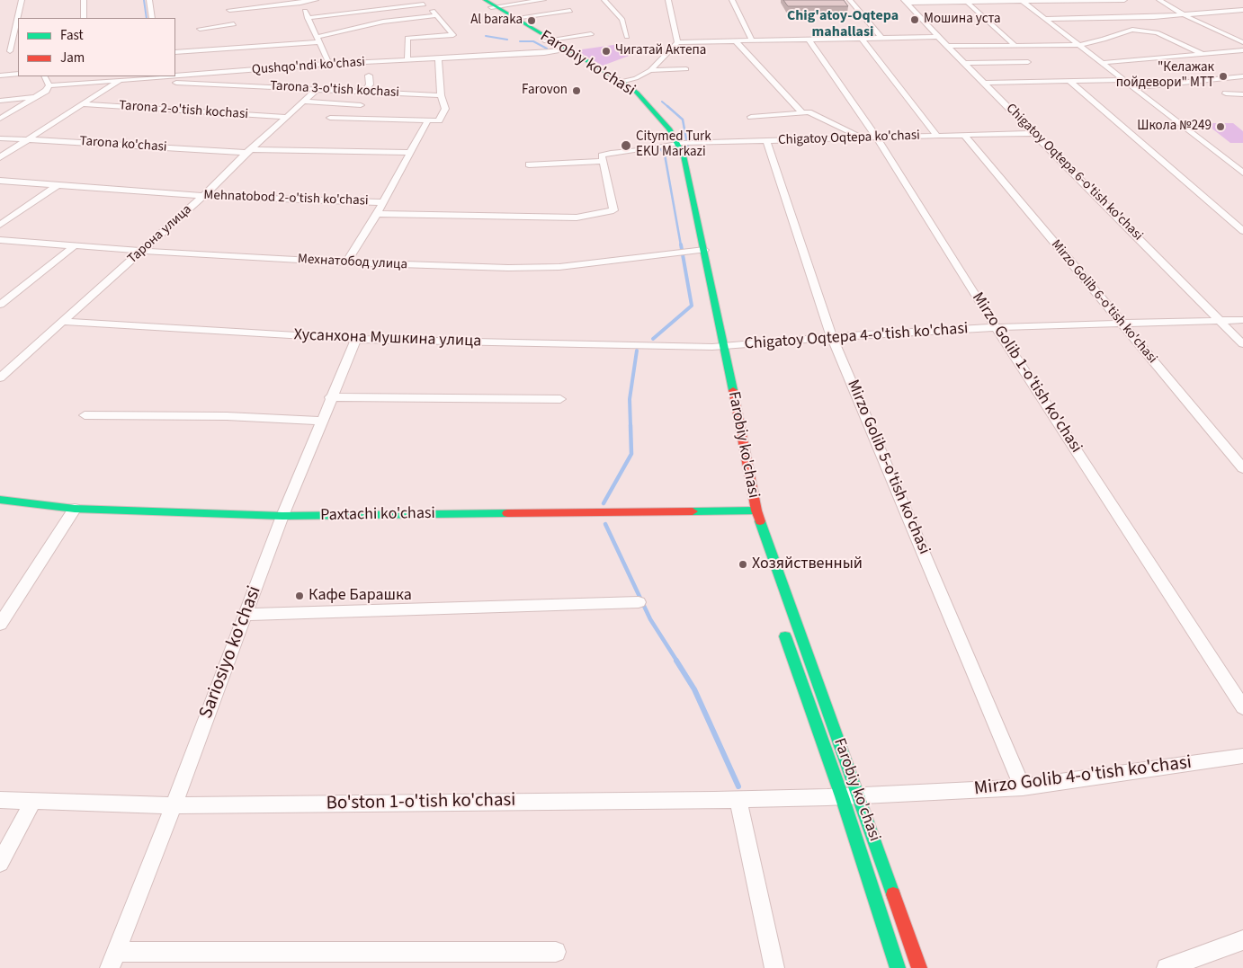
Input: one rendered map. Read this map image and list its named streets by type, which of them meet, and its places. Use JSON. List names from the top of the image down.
{
  "streets": {
    "main road": ["Farobiy ko'chasi", "Paxtachi ko'chasi"],
    "street": [
      "Qushqo'ndi ko'chasi",
      "Tarona 3-o'tish kochasi",
      "Tarona 2-o'tish kochasi",
      "Chigatoy Oqtepa ko'chasi",
      "Tarona ko'chasi",
      "Chigatoy Oqtepa 6-o'tish ko'chasi",
      "Mehnatobod 2-o'tish ko'chasi",
      "Тарона улица",
      "Мехнатобод улица",
      "Mirzo Golib 6-o'tish ko'chasi",
      "Chigatoy Oqtepa 4-o'tish ko'chasi",
      "Хусанхона Мушкина улица",
      "Mirzo Golib 1-o'tish ko'chasi",
      "Mirzo Golib 5-o'tish ko'chasi",
      "Sariosiyo ko'chasi",
      "Mirzo Golib 4-o'tish ko'chasi",
      "Bo'ston 1-o'tish ko'chasi"
    ]
  },
  "crossings": [
    ["Farobiy ko'chasi", "Qushqo'ndi ko'chasi"],
    ["Farobiy ko'chasi", "Chigatoy Oqtepa ko'chasi"],
    ["Farobiy ko'chasi", "Мехнатобод улица"],
    ["Farobiy ko'chasi", "Chigatoy Oqtepa 4-o'tish ko'chasi"],
    ["Farobiy ko'chasi", "Paxtachi ko'chasi"],
    ["Farobiy ko'chasi", "Mirzo Golib 4-o'tish ko'chasi"],
    ["Farobiy ko'chasi", "Bo'ston 1-o'tish ko'chasi"],
    ["Qushqo'ndi ko'chasi", "Tarona 3-o'tish kochasi"],
    ["Tarona 3-o'tish kochasi", "Тарона улица"],
    ["Tarona 2-o'tish kochasi", "Тарона улица"],
    ["Chigatoy Oqtepa ko'chasi", "Chigatoy Oqtepa 6-o'tish ko'chasi"],
    ["Chigatoy Oqtepa ko'chasi", "Mirzo Golib 6-o'tish ko'chasi"],
    ["Chigatoy Oqtepa ko'chasi", "Mirzo Golib 1-o'tish ko'chasi"],
    ["Chigatoy Oqtepa ko'chasi", "Mirzo Golib 5-o'tish ko'chasi"],
    ["Tarona ko'chasi", "Тарона улица"],
    ["Chigatoy Oqtepa 6-o'tish ko'chasi", "Chigatoy Oqtepa 4-o'tish ko'chasi"],
    ["Mehnatobod 2-o'tish ko'chasi", "Тарона улица"],
    ["Тарона улица", "Мехнатобод улица"],
    ["Тарона улица", "Хусанхона Мушкина улица"],
    ["Mirzo Golib 6-o'tish ko'chasi", "Chigatoy Oqtepa 4-o'tish ko'chasi"],
    ["Chigatoy Oqtepa 4-o'tish ko'chasi", "Хусанхона Мушкина улица"],
    ["Chigatoy Oqtepa 4-o'tish ko'chasi", "Mirzo Golib 1-o'tish ko'chasi"],
    ["Chigatoy Oqtepa 4-o'tish ko'chasi", "Mirzo Golib 5-o'tish ko'chasi"],
    ["Хусанхона Мушкина улица", "Sariosiyo ko'chasi"],
    ["Mirzo Golib 5-o'tish ko'chasi", "Mirzo Golib 4-o'tish ko'chasi"],
    ["Paxtachi ko'chasi", "Sariosiyo ko'chasi"],
    ["Sariosiyo ko'chasi", "Bo'ston 1-o'tish ko'chasi"],
    ["Mirzo Golib 4-o'tish ko'chasi", "Bo'ston 1-o'tish ko'chasi"]
  ],
  "districts": ["Chig'atoy-Oqtepa mahallasi"],
  "places": [
    "Мошина уста",
    "Al baraka",
    "Чигатай Актепа",
    "\"Келажак пойдевори\" МТТ",
    "Farovon",
    "Школа №249",
    "Citymed Turk EKU Markazi",
    "Хозяйственный",
    "Кафе Барашка"
  ],
  "legend": ["Fast", "Jam"]
}
